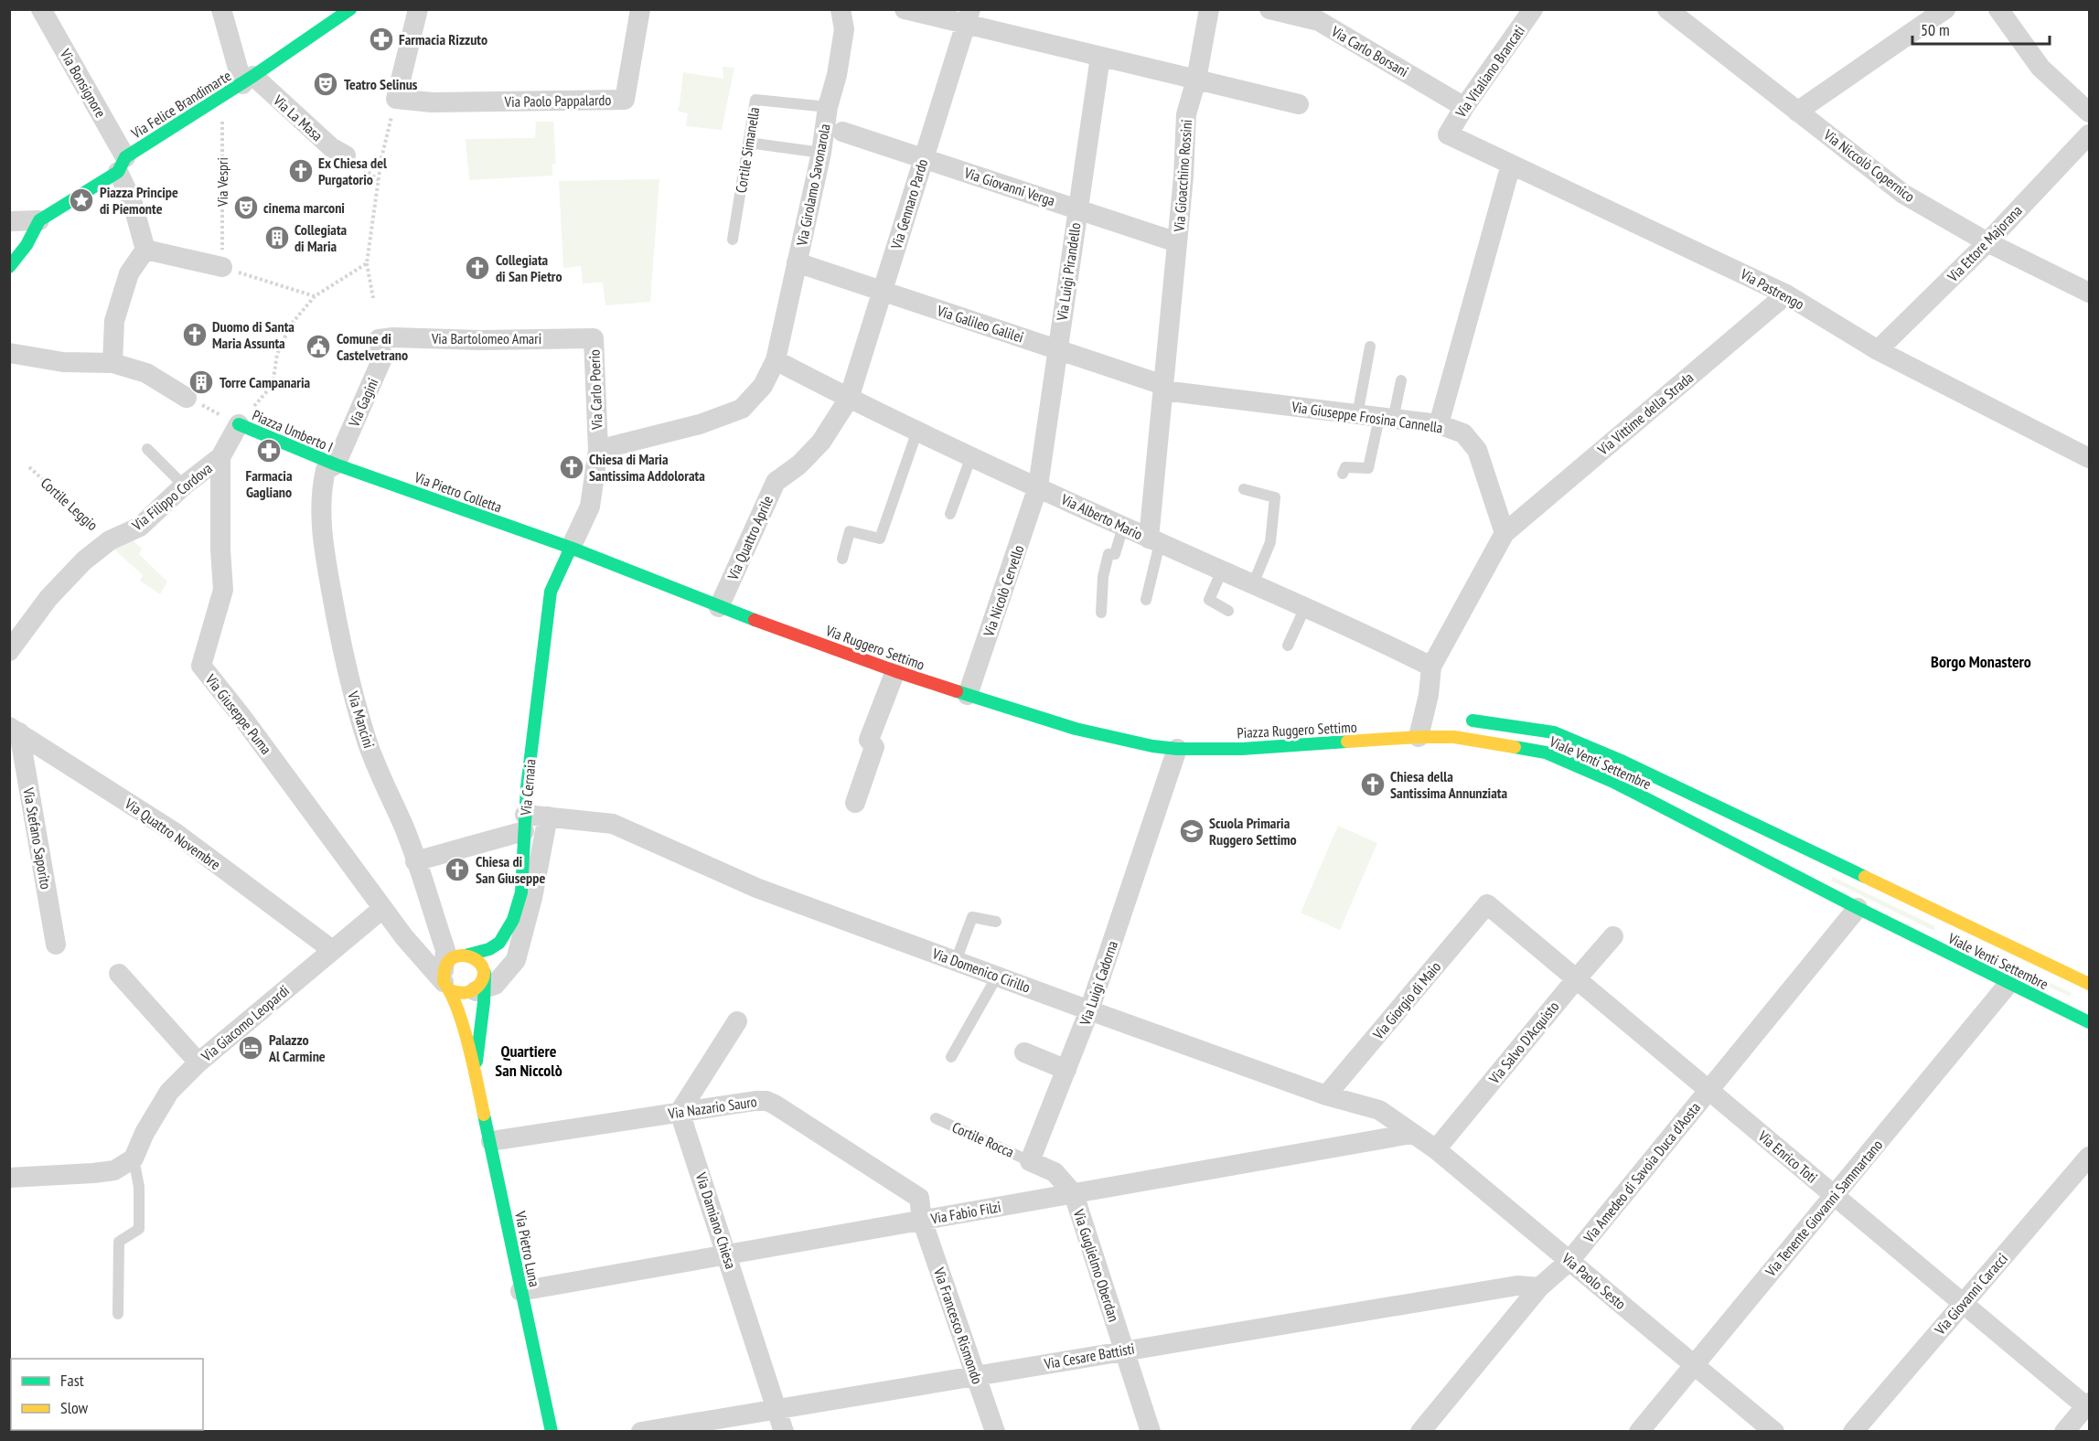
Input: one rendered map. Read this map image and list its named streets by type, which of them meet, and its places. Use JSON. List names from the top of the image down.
{
  "streets": {
    "street": [
      "Via Carlo Borsani",
      "Via Vitaliano Brancati",
      "Via Bonsignore",
      "Via Paolo Pappalardo",
      "Via Felice Brandimarte",
      "Via La Masa",
      "Via Niccolò Copernico",
      "Via Gioacchino Rossini",
      "Via Girolamo Savonarola",
      "Via Giovanni Verga",
      "Via Gennaro Pardo",
      "Via Ettore Majorana",
      "Via Luigi Pirandello",
      "Via Pastrengo",
      "Via Galileo Galilei",
      "Via Bartolomeo Amari",
      "Via Carlo Poerio",
      "Via Gagini",
      "Via Vittime della Strada",
      "Via Giuseppe Frosina Cannella",
      "Piazza Umberto I",
      "Via Pietro Colletta",
      "Via Filippo Cordova",
      "Via Alberto Mario",
      "Via Quattro Aprile",
      "Via Nicolò Cervello",
      "Via Ruggero Settimo",
      "Via Giuseppe Puma",
      "Via Mancini",
      "Piazza Ruggero Settimo",
      "Viale Venti Settembre",
      "Via Cernaia",
      "Via Quattro Novembre",
      "Via Stefano Saporito",
      "Via Domenico Cirillo",
      "Via Luigi Cadorna",
      "Via Giorgio di Maio",
      "Via Giacomo Leopardi",
      "Via Salvo D'Acquisto",
      "Via Nazario Sauro",
      "Via Enrico Toti",
      "Via Amedeo di Savoia Duca d'Aosta",
      "Via Tenente Giovanni Sammartano",
      "Via Fabio Filzi",
      "Via Damiano Chiesa",
      "Via Pietro Luna",
      "Via Guglielmo Oberdan",
      "Via Paolo Sesto",
      "Via Giovanni Caracci",
      "Via Francesco Rismondo",
      "Via Cesare Battisti"
    ],
    "lane": ["Cortile Simanella", "Cortile Rocca"],
    "path": ["Via Vespri", "Cortile Leggio"]
  },
  "crossings": [
    ["Via Carlo Borsani", "Via Vitaliano Brancati"],
    ["Via Vitaliano Brancati", "Via Pastrengo"],
    ["Via Bonsignore", "Via Felice Brandimarte"],
    ["Via Felice Brandimarte", "Via La Masa"],
    ["Via Felice Brandimarte", "Via Vespri"],
    ["Cortile Simanella", "Via Girolamo Savonarola"],
    ["Via Niccolò Copernico", "Via Ettore Majorana"],
    ["Via Gioacchino Rossini", "Via Giovanni Verga"],
    ["Via Gioacchino Rossini", "Via Galileo Galilei"],
    ["Via Gioacchino Rossini", "Via Giuseppe Frosina Cannella"],
    ["Via Gioacchino Rossini", "Via Alberto Mario"],
    ["Via Girolamo Savonarola", "Via Galileo Galilei"],
    ["Via Girolamo Savonarola", "Via Carlo Poerio"],
    ["Via Girolamo Savonarola", "Via Alberto Mario"],
    ["Via Giovanni Verga", "Via Gennaro Pardo"],
    ["Via Giovanni Verga", "Via Luigi Pirandello"],
    ["Via Gennaro Pardo", "Via Galileo Galilei"],
    ["Via Gennaro Pardo", "Via Alberto Mario"],
    ["Via Gennaro Pardo", "Via Quattro Aprile"],
    ["Via Ettore Majorana", "Via Pastrengo"],
    ["Via Luigi Pirandello", "Via Galileo Galilei"],
    ["Via Luigi Pirandello", "Via Alberto Mario"],
    ["Via Luigi Pirandello", "Via Nicolò Cervello"],
    ["Via Pastrengo", "Via Vittime della Strada"],
    ["Via Galileo Galilei", "Via Giuseppe Frosina Cannella"],
    ["Via Bartolomeo Amari", "Via Carlo Poerio"],
    ["Via Bartolomeo Amari", "Via Gagini"],
    ["Via Carlo Poerio", "Via Pietro Colletta"],
    ["Via Carlo Poerio", "Via Ruggero Settimo"],
    ["Via Carlo Poerio", "Via Cernaia"],
    ["Via Gagini", "Piazza Umberto I"],
    ["Via Gagini", "Via Pietro Colletta"],
    ["Via Gagini", "Via Mancini"],
    ["Via Vittime della Strada", "Via Giuseppe Frosina Cannella"],
    ["Piazza Umberto I", "Via Pietro Colletta"],
    ["Piazza Umberto I", "Via Giuseppe Puma"],
    ["Piazza Umberto I", "Via Mancini"],
    ["Via Pietro Colletta", "Via Ruggero Settimo"],
    ["Via Pietro Colletta", "Via Mancini"],
    ["Via Pietro Colletta", "Via Cernaia"],
    ["Via Filippo Cordova", "Cortile Leggio"],
    ["Via Filippo Cordova", "Via Giuseppe Puma"],
    ["Via Alberto Mario", "Via Quattro Aprile"],
    ["Via Alberto Mario", "Via Nicolò Cervello"],
    ["Via Quattro Aprile", "Via Ruggero Settimo"],
    ["Via Nicolò Cervello", "Via Ruggero Settimo"],
    ["Via Ruggero Settimo", "Piazza Ruggero Settimo"],
    ["Via Ruggero Settimo", "Via Cernaia"],
    ["Via Ruggero Settimo", "Via Luigi Cadorna"],
    ["Via Giuseppe Puma", "Via Mancini"],
    ["Via Giuseppe Puma", "Via Cernaia"],
    ["Via Giuseppe Puma", "Via Giacomo Leopardi"],
    ["Via Giuseppe Puma", "Via Pietro Luna"],
    ["Via Mancini", "Via Cernaia"],
    ["Via Mancini", "Via Pietro Luna"],
    ["Piazza Ruggero Settimo", "Viale Venti Settembre"],
    ["Piazza Ruggero Settimo", "Via Luigi Cadorna"],
    ["Viale Venti Settembre", "Via Amedeo di Savoia Duca d'Aosta"],
    ["Viale Venti Settembre", "Via Tenente Giovanni Sammartano"],
    ["Via Cernaia", "Via Domenico Cirillo"],
    ["Via Cernaia", "Via Pietro Luna"],
    ["Via Quattro Novembre", "Via Stefano Saporito"],
    ["Via Quattro Novembre", "Via Giacomo Leopardi"],
    ["Via Domenico Cirillo", "Via Luigi Cadorna"],
    ["Via Domenico Cirillo", "Via Giorgio di Maio"],
    ["Via Domenico Cirillo", "Via Fabio Filzi"],
    ["Via Domenico Cirillo", "Via Paolo Sesto"],
    ["Via Luigi Cadorna", "Cortile Rocca"],
    ["Via Giorgio di Maio", "Via Enrico Toti"],
    ["Via Salvo D'Acquisto", "Via Enrico Toti"],
    ["Via Salvo D'Acquisto", "Via Paolo Sesto"],
    ["Via Nazario Sauro", "Via Fabio Filzi"],
    ["Via Nazario Sauro", "Via Damiano Chiesa"],
    ["Via Nazario Sauro", "Via Pietro Luna"],
    ["Via Nazario Sauro", "Via Francesco Rismondo"],
    ["Via Enrico Toti", "Via Amedeo di Savoia Duca d'Aosta"],
    ["Via Enrico Toti", "Via Tenente Giovanni Sammartano"],
    ["Via Enrico Toti", "Via Giovanni Caracci"],
    ["Via Amedeo di Savoia Duca d'Aosta", "Via Paolo Sesto"],
    ["Via Amedeo di Savoia Duca d'Aosta", "Via Cesare Battisti"],
    ["Via Tenente Giovanni Sammartano", "Via Paolo Sesto"],
    ["Via Fabio Filzi", "Via Damiano Chiesa"],
    ["Via Fabio Filzi", "Via Pietro Luna"],
    ["Via Fabio Filzi", "Via Guglielmo Oberdan"],
    ["Via Fabio Filzi", "Via Paolo Sesto"],
    ["Via Fabio Filzi", "Via Francesco Rismondo"],
    ["Via Damiano Chiesa", "Via Cesare Battisti"],
    ["Via Guglielmo Oberdan", "Via Cesare Battisti"],
    ["Via Francesco Rismondo", "Via Cesare Battisti"]
  ],
  "districts": ["Borgo Monastero", "Quartiere San Niccolò"],
  "places": {
    "pharmacy": ["Farmacia Rizzuto", "Farmacia Gagliano"],
    "theatre": ["Teatro Selinus", "cinema marconi"],
    "church": [
      "Ex Chiesa del Purgatorio",
      "Collegiata di San Pietro",
      "Duomo di Santa Maria Assunta",
      "Chiesa di Maria Santissima Addolorata",
      "Chiesa della Santissima Annunziata",
      "Chiesa di San Giuseppe"
    ],
    "place": ["Piazza Principe di Piemonte"],
    "building": ["Collegiata di Maria", "Torre Campanaria"],
    "public building": ["Comune di Castelvetrano"],
    "school or university": ["Scuola Primaria Ruggero Settimo"],
    "hotel": ["Palazzo Al Carmine"]
  },
  "legend": ["Fast", "Slow"],
  "scale_bar": "50 m"
}
